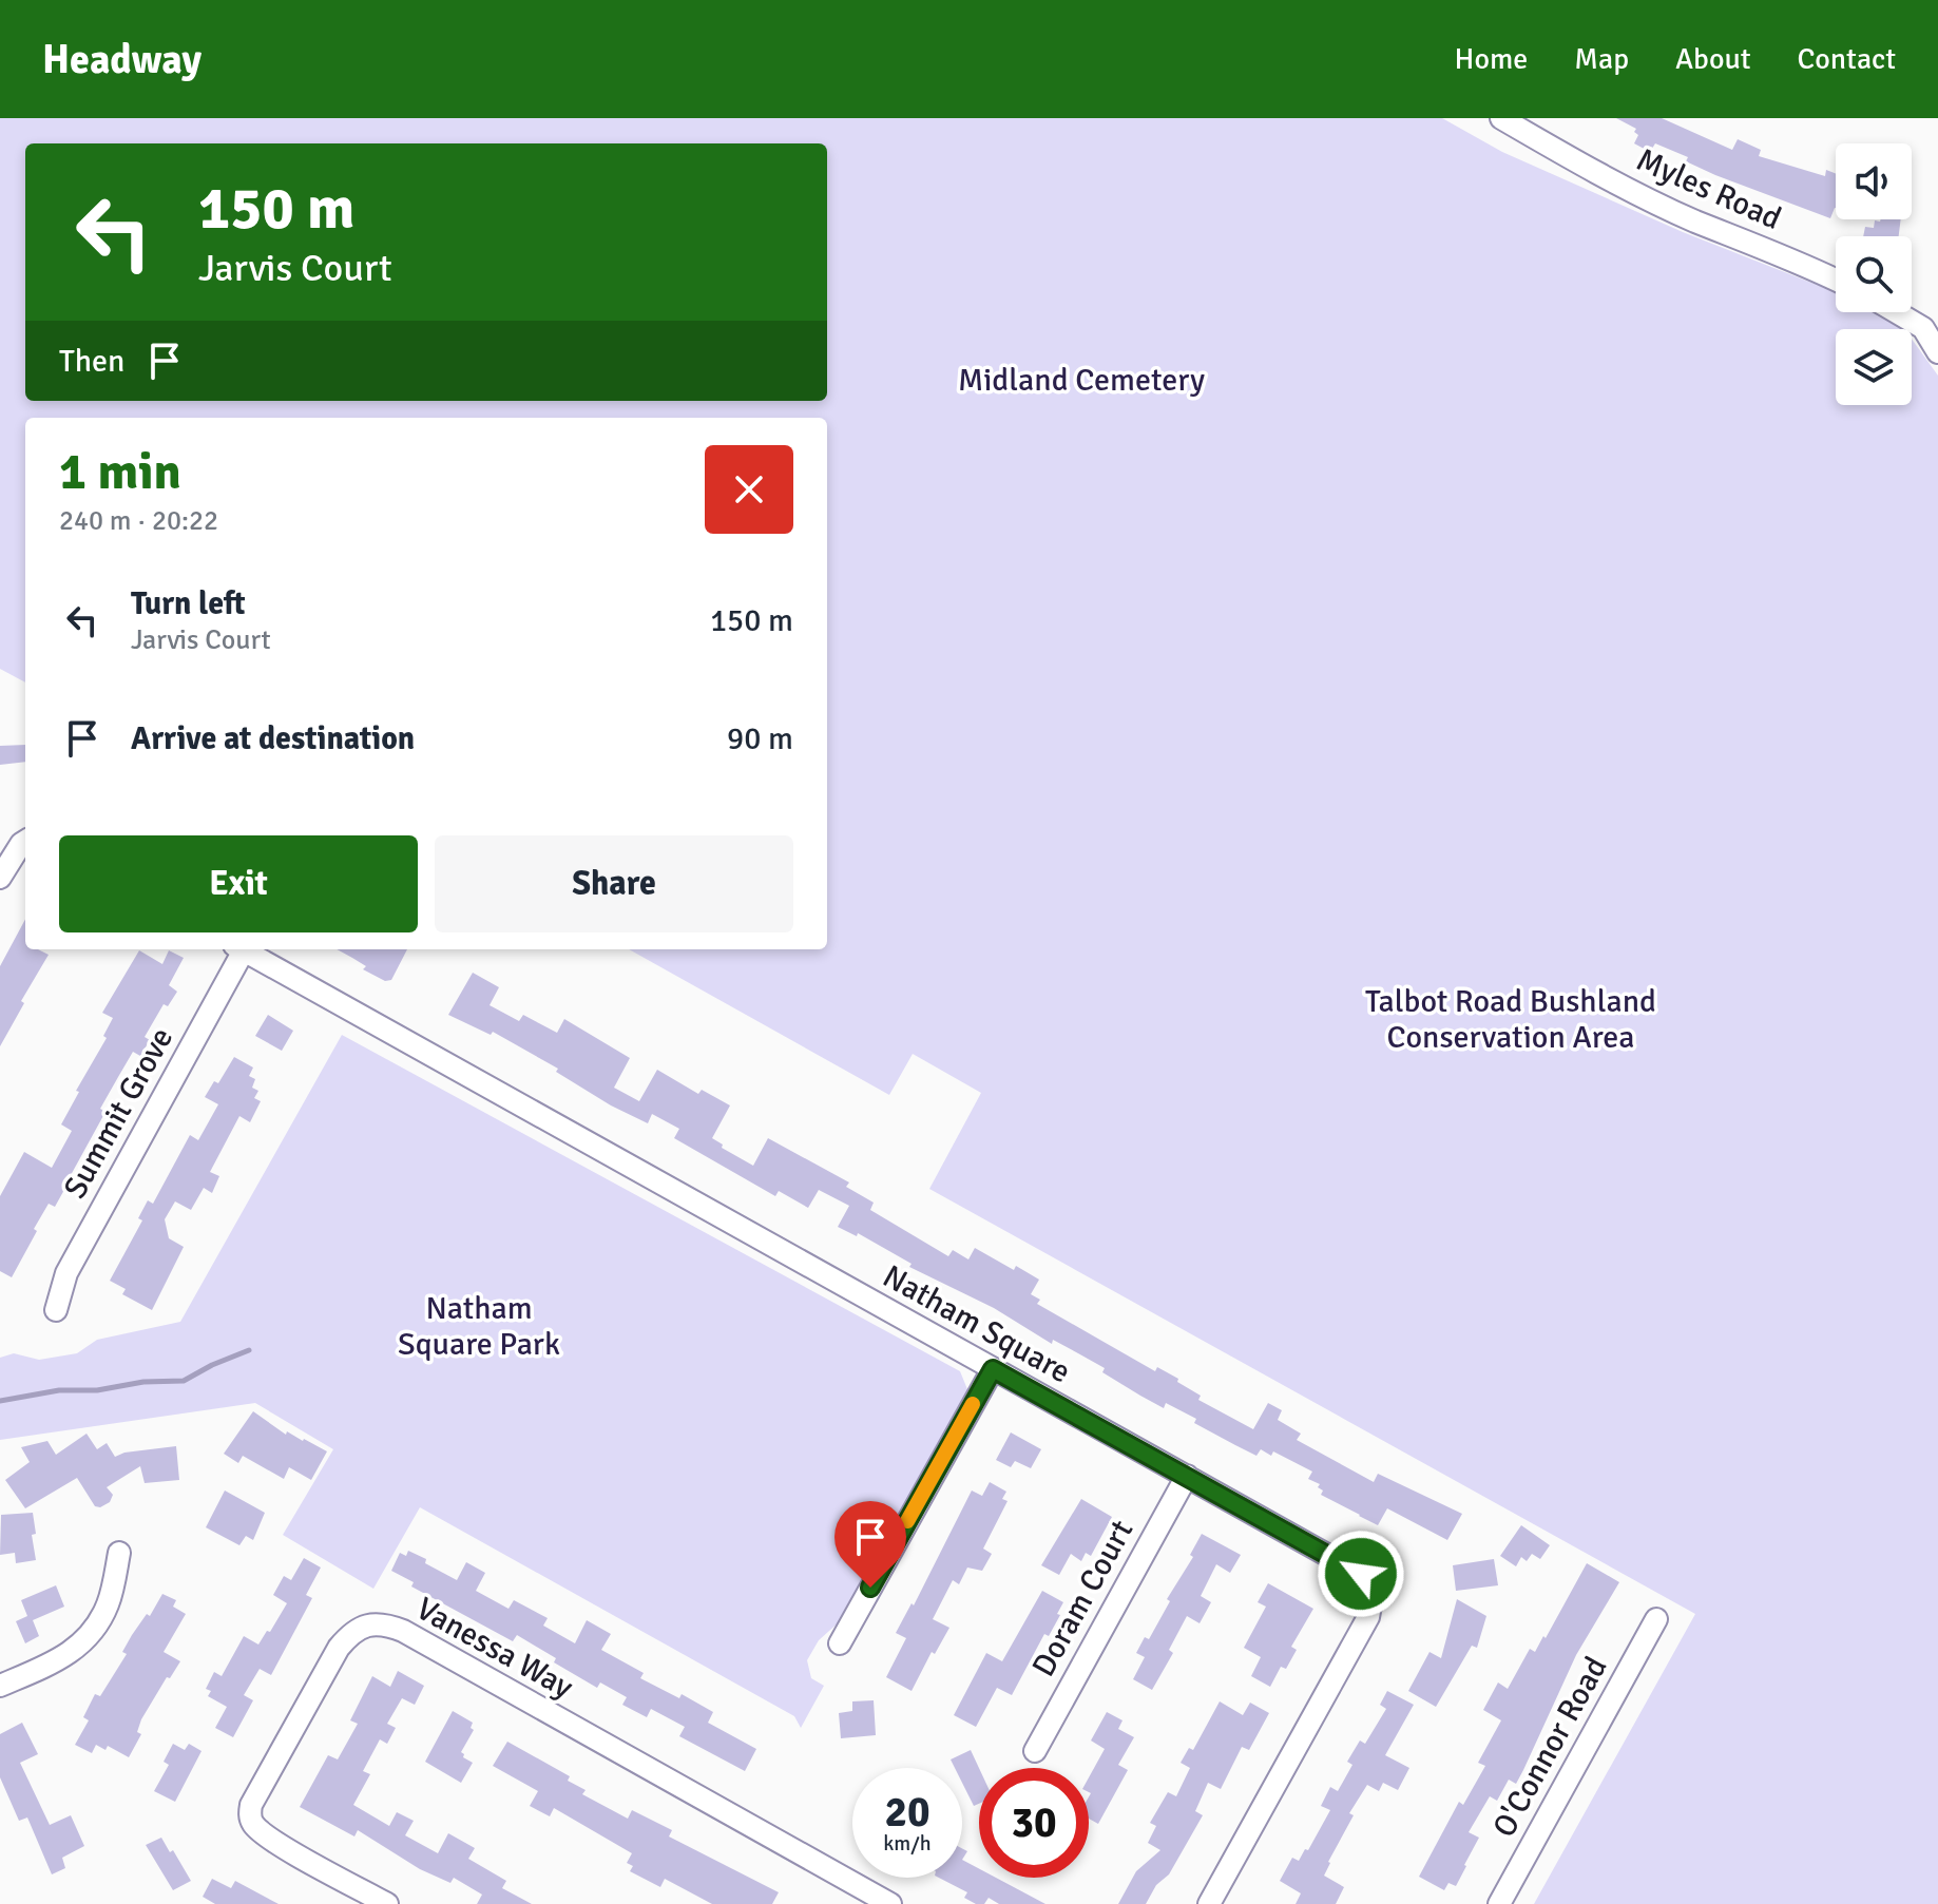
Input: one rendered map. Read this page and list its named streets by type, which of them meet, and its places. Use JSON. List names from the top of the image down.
{
  "streets": {
    "street": [
      "Myles Road",
      "Summit Grove",
      "Natham Square",
      "Doram Court",
      "Vanessa Way",
      "O'Connor Road"
    ]
  },
  "crossings": [
    ["Natham Square", "Doram Court"]
  ],
  "parks": ["Midland Cemetery", "Talbot Road Bushland Conservation Area", "Natham Square Park"],
  "page": {
    "header": "Headway",
    "nav": [
      "Home",
      "Map",
      "About",
      "Contact"
    ],
    "turn": ["150 m", "Jarvis Court"],
    "then": "Then",
    "heading": ["1 min", "240 m · 20:22"],
    "list": [
      {
        "name": "Turn left",
        "note": "Jarvis Court",
        "value": "150 m"
      },
      {
        "name": "Arrive at destination",
        "value": "90 m"
      }
    ],
    "buttons": ["Exit", "Share"],
    "speed": "20 km/h",
    "limit": "30"
  }
}
